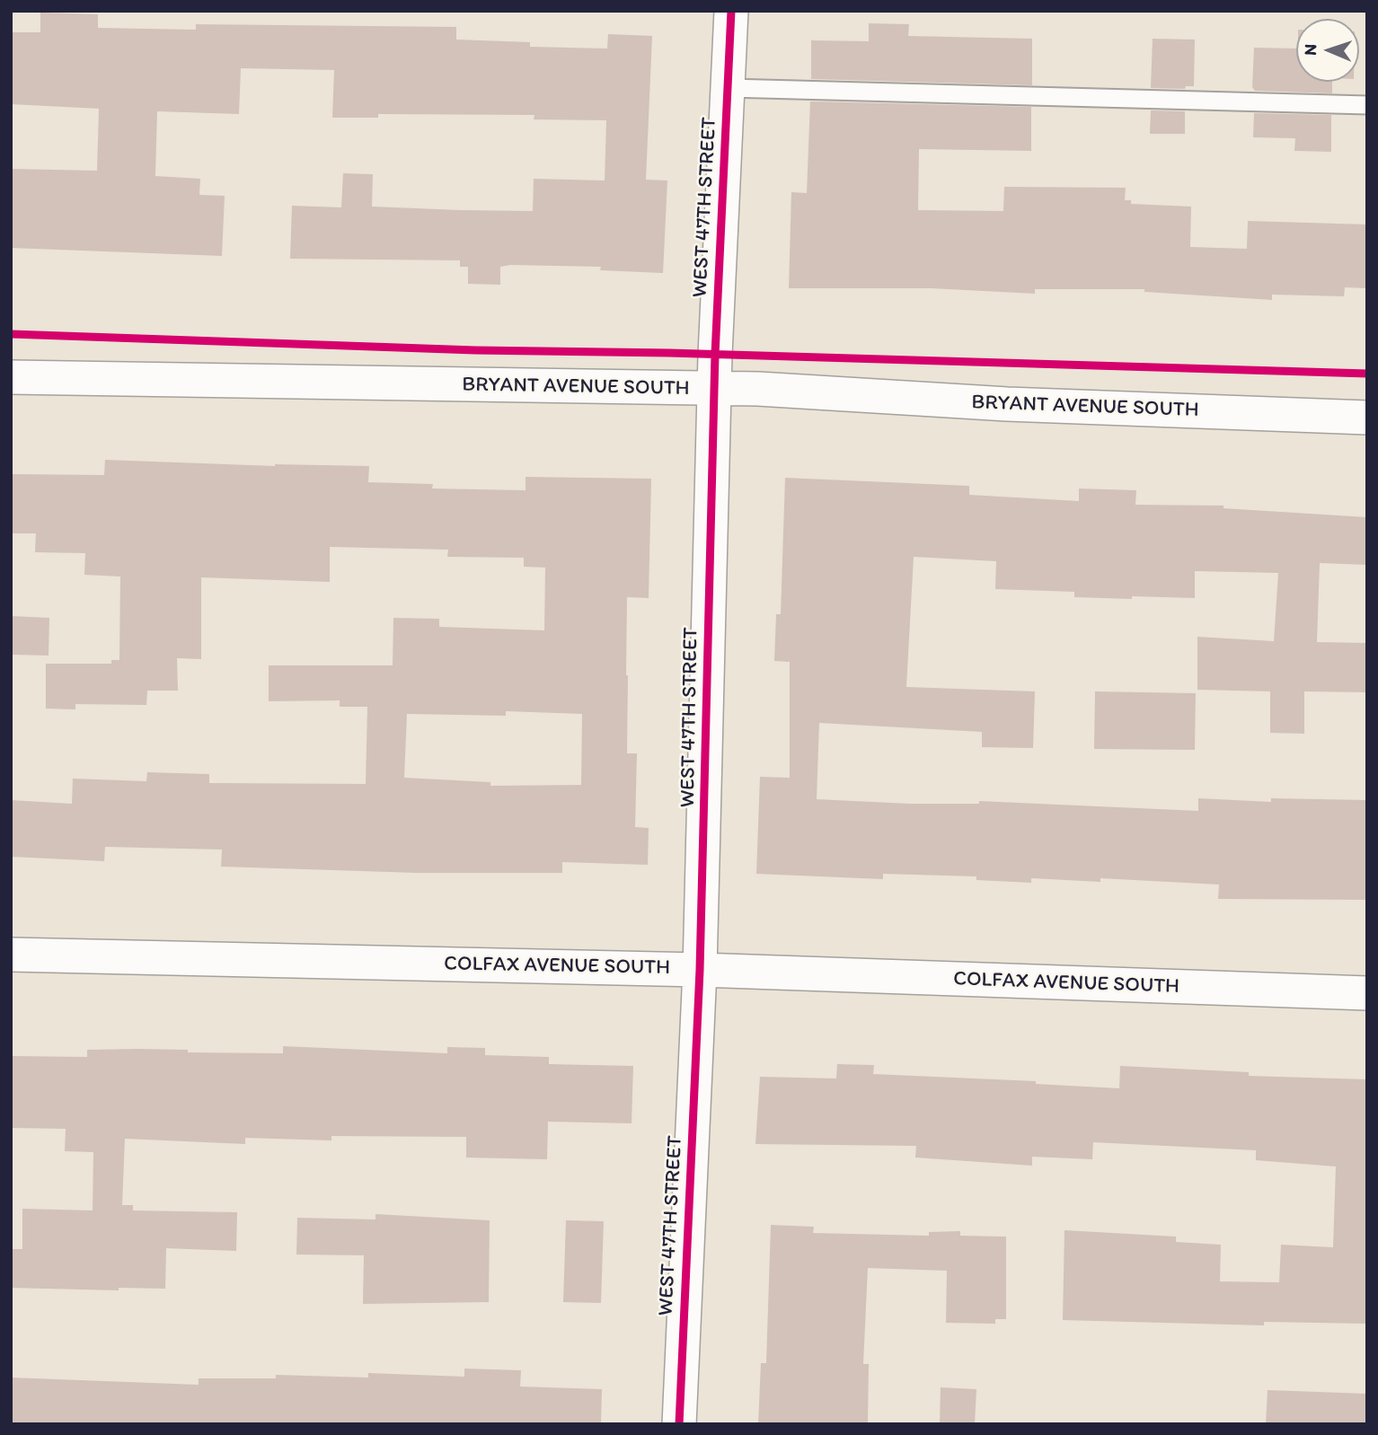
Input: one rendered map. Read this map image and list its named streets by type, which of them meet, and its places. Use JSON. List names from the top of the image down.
{
  "streets": {
    "street": ["WEST 47TH STREET", "BRYANT AVENUE SOUTH", "COLFAX AVENUE SOUTH"]
  },
  "crossings": [
    ["WEST 47TH STREET", "BRYANT AVENUE SOUTH"],
    ["WEST 47TH STREET", "COLFAX AVENUE SOUTH"]
  ],
  "north": "left"
}
